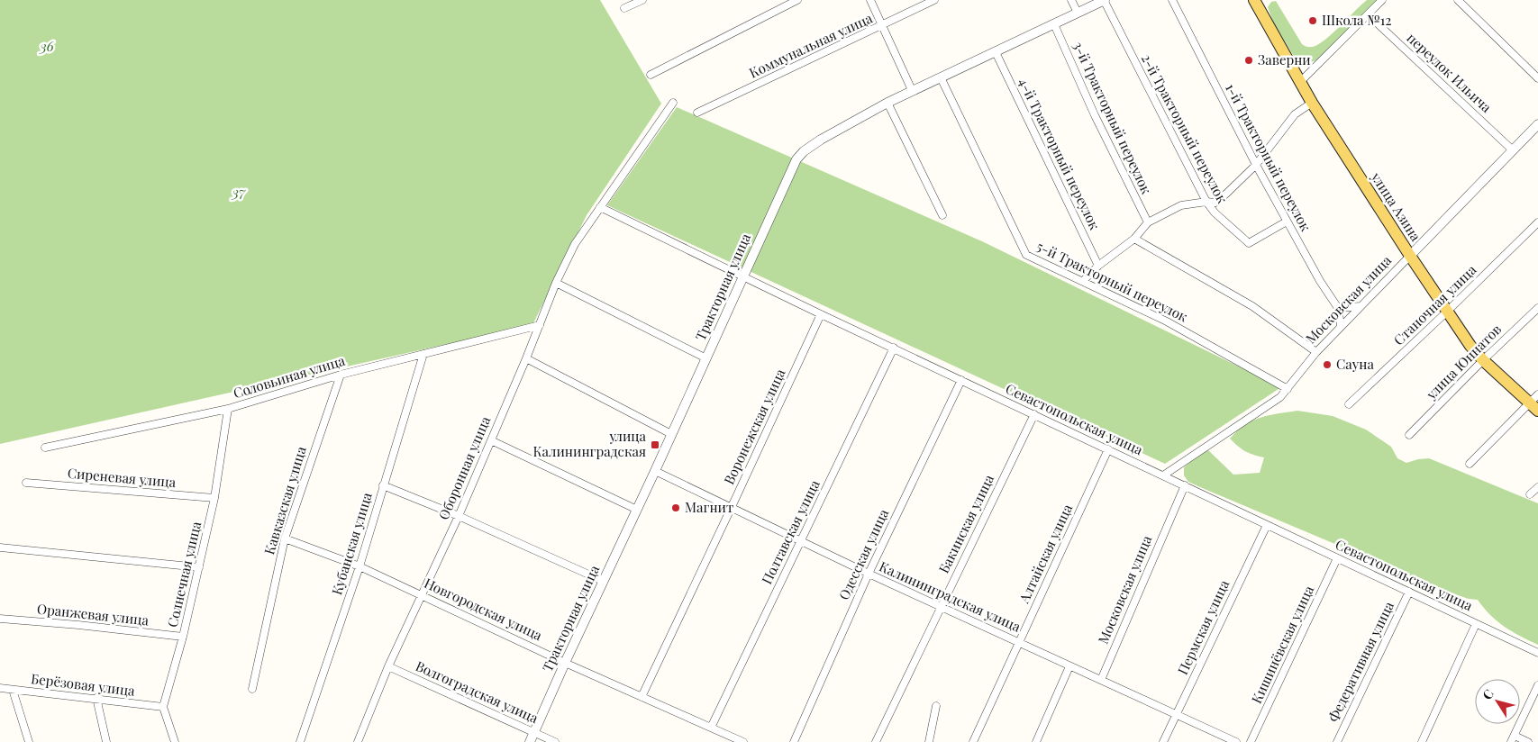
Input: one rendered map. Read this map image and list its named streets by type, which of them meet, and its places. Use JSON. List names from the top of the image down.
{
  "streets": {
    "main road": ["улица Азина"],
    "street": [
      "Коммунальная улица",
      "переулок Ильича",
      "3-й Тракторный переулок",
      "2-й Тракторный переулок",
      "4-й Тракторный переулок",
      "1-й Тракторный переулок",
      "5-й Тракторный переулок",
      "Тракторная улица",
      "Московская улица",
      "Станочная улица",
      "улица Юннатов",
      "Соловьиная улица",
      "Севастопольская улица",
      "Воронежская улица",
      "Оборонная улица",
      "Сиреневая улица",
      "Кавказская улица",
      "Бакинская улица",
      "Полтавская улица",
      "Кубанская улица",
      "Алтайская улица",
      "Одесская улица",
      "Солнечная улица",
      "Калининградская улица",
      "Новгородская улица",
      "Оранжевая улица",
      "Пермская улица",
      "Кишинёвская улица",
      "Федеративная улица",
      "Берёзовая улица",
      "Волгоградская улица"
    ]
  },
  "crossings": [
    ["переулок Ильича", "Московская улица"],
    ["3-й Тракторный переулок", "Тракторная улица"],
    ["2-й Тракторный переулок", "1-й Тракторный переулок"],
    ["2-й Тракторный переулок", "Тракторная улица"],
    ["4-й Тракторный переулок", "Тракторная улица"],
    ["1-й Тракторный переулок", "Московская улица"],
    ["улица Азина", "Московская улица"],
    ["улица Азина", "Станочная улица"],
    ["улица Азина", "улица Юннатов"],
    ["5-й Тракторный переулок", "Тракторная улица"],
    ["5-й Тракторный переулок", "Московская улица"],
    ["Тракторная улица", "Севастопольская улица"],
    ["Тракторная улица", "Калининградская улица"],
    ["Тракторная улица", "Новгородская улица"],
    ["Тракторная улица", "Волгоградская улица"],
    ["Московская улица", "Севастопольская улица"],
    ["Московская улица", "Калининградская улица"],
    ["Соловьиная улица", "Оборонная улица"],
    ["Соловьиная улица", "Кавказская улица"],
    ["Соловьиная улица", "Кубанская улица"],
    ["Соловьиная улица", "Солнечная улица"],
    ["Севастопольская улица", "Воронежская улица"],
    ["Севастопольская улица", "Оборонная улица"],
    ["Севастопольская улица", "Бакинская улица"],
    ["Севастопольская улица", "Полтавская улица"],
    ["Севастопольская улица", "Алтайская улица"],
    ["Севастопольская улица", "Одесская улица"],
    ["Севастопольская улица", "Пермская улица"],
    ["Севастопольская улица", "Кишинёвская улица"],
    ["Севастопольская улица", "Федеративная улица"],
    ["Воронежская улица", "Калининградская улица"],
    ["Воронежская улица", "Новгородская улица"],
    ["Оборонная улица", "Новгородская улица"],
    ["Оборонная улица", "Волгоградская улица"],
    ["Сиреневая улица", "Солнечная улица"],
    ["Кавказская улица", "Новгородская улица"],
    ["Бакинская улица", "Калининградская улица"],
    ["Полтавская улица", "Калининградская улица"],
    ["Полтавская улица", "Новгородская улица"],
    ["Кубанская улица", "Новгородская улица"],
    ["Алтайская улица", "Калининградская улица"],
    ["Одесская улица", "Калининградская улица"],
    ["Солнечная улица", "Оранжевая улица"],
    ["Солнечная улица", "Берёзовая улица"],
    ["Калининградская улица", "Пермская улица"]
  ],
  "parks": ["36", "37"],
  "places": {
    "other": [
      "Школа №12",
      "Заверни",
      "Сауна",
      "Магнит"
    ],
    "transit": ["улица Калининградская"]
  },
  "north": "top left"
}
